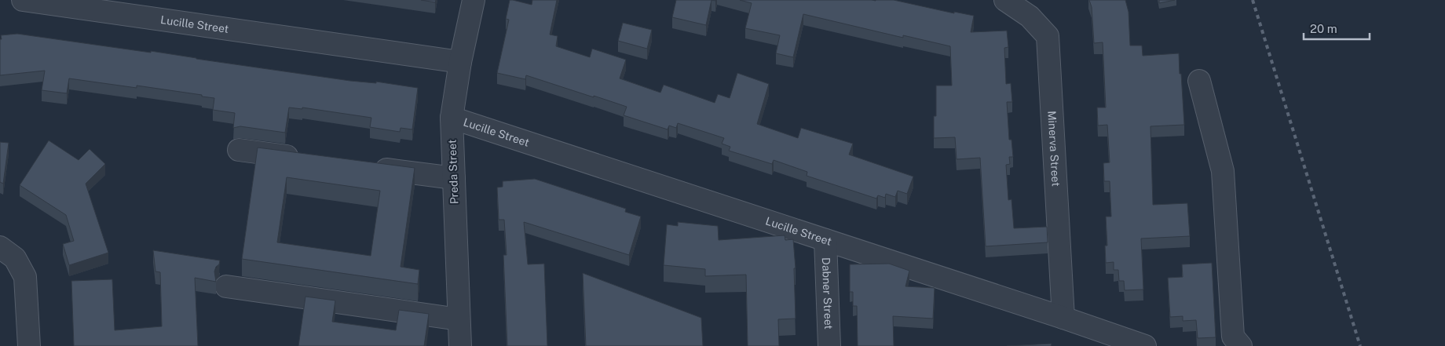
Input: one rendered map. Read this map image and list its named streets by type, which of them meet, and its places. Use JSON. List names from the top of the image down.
{
  "streets": {
    "street": [
      "Lucille Street",
      "Minerva Street",
      "Preda Street",
      "Dabner Street"
    ]
  },
  "crossings": [
    ["Lucille Street", "Minerva Street"],
    ["Lucille Street", "Preda Street"],
    ["Lucille Street", "Dabner Street"]
  ],
  "scale_bar": "20 m"
}
